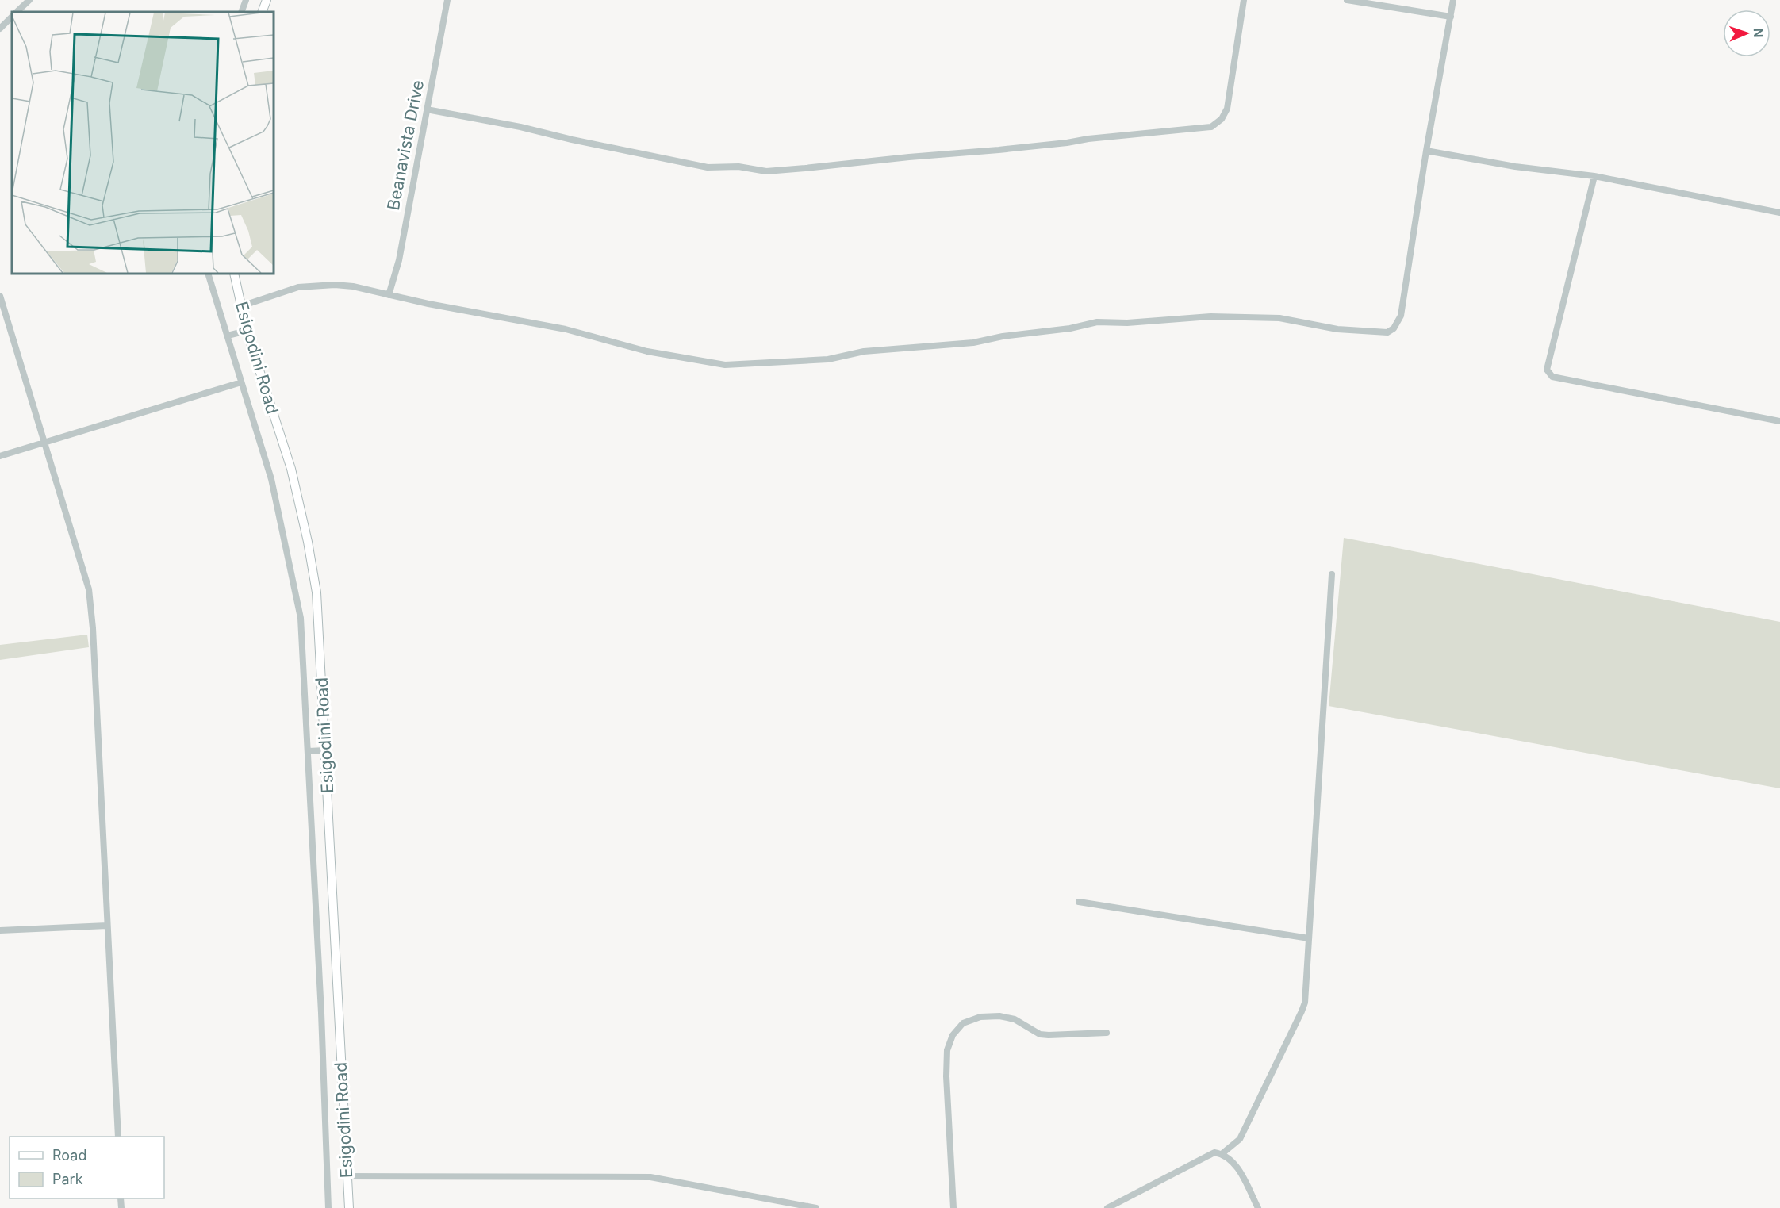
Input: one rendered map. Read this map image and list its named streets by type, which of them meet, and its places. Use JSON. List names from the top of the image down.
{
  "streets": {
    "main road": ["Esigodini Road"],
    "street": ["Beanavista Drive"]
  },
  "legend": ["Road", "Park"],
  "north": "right"
}
